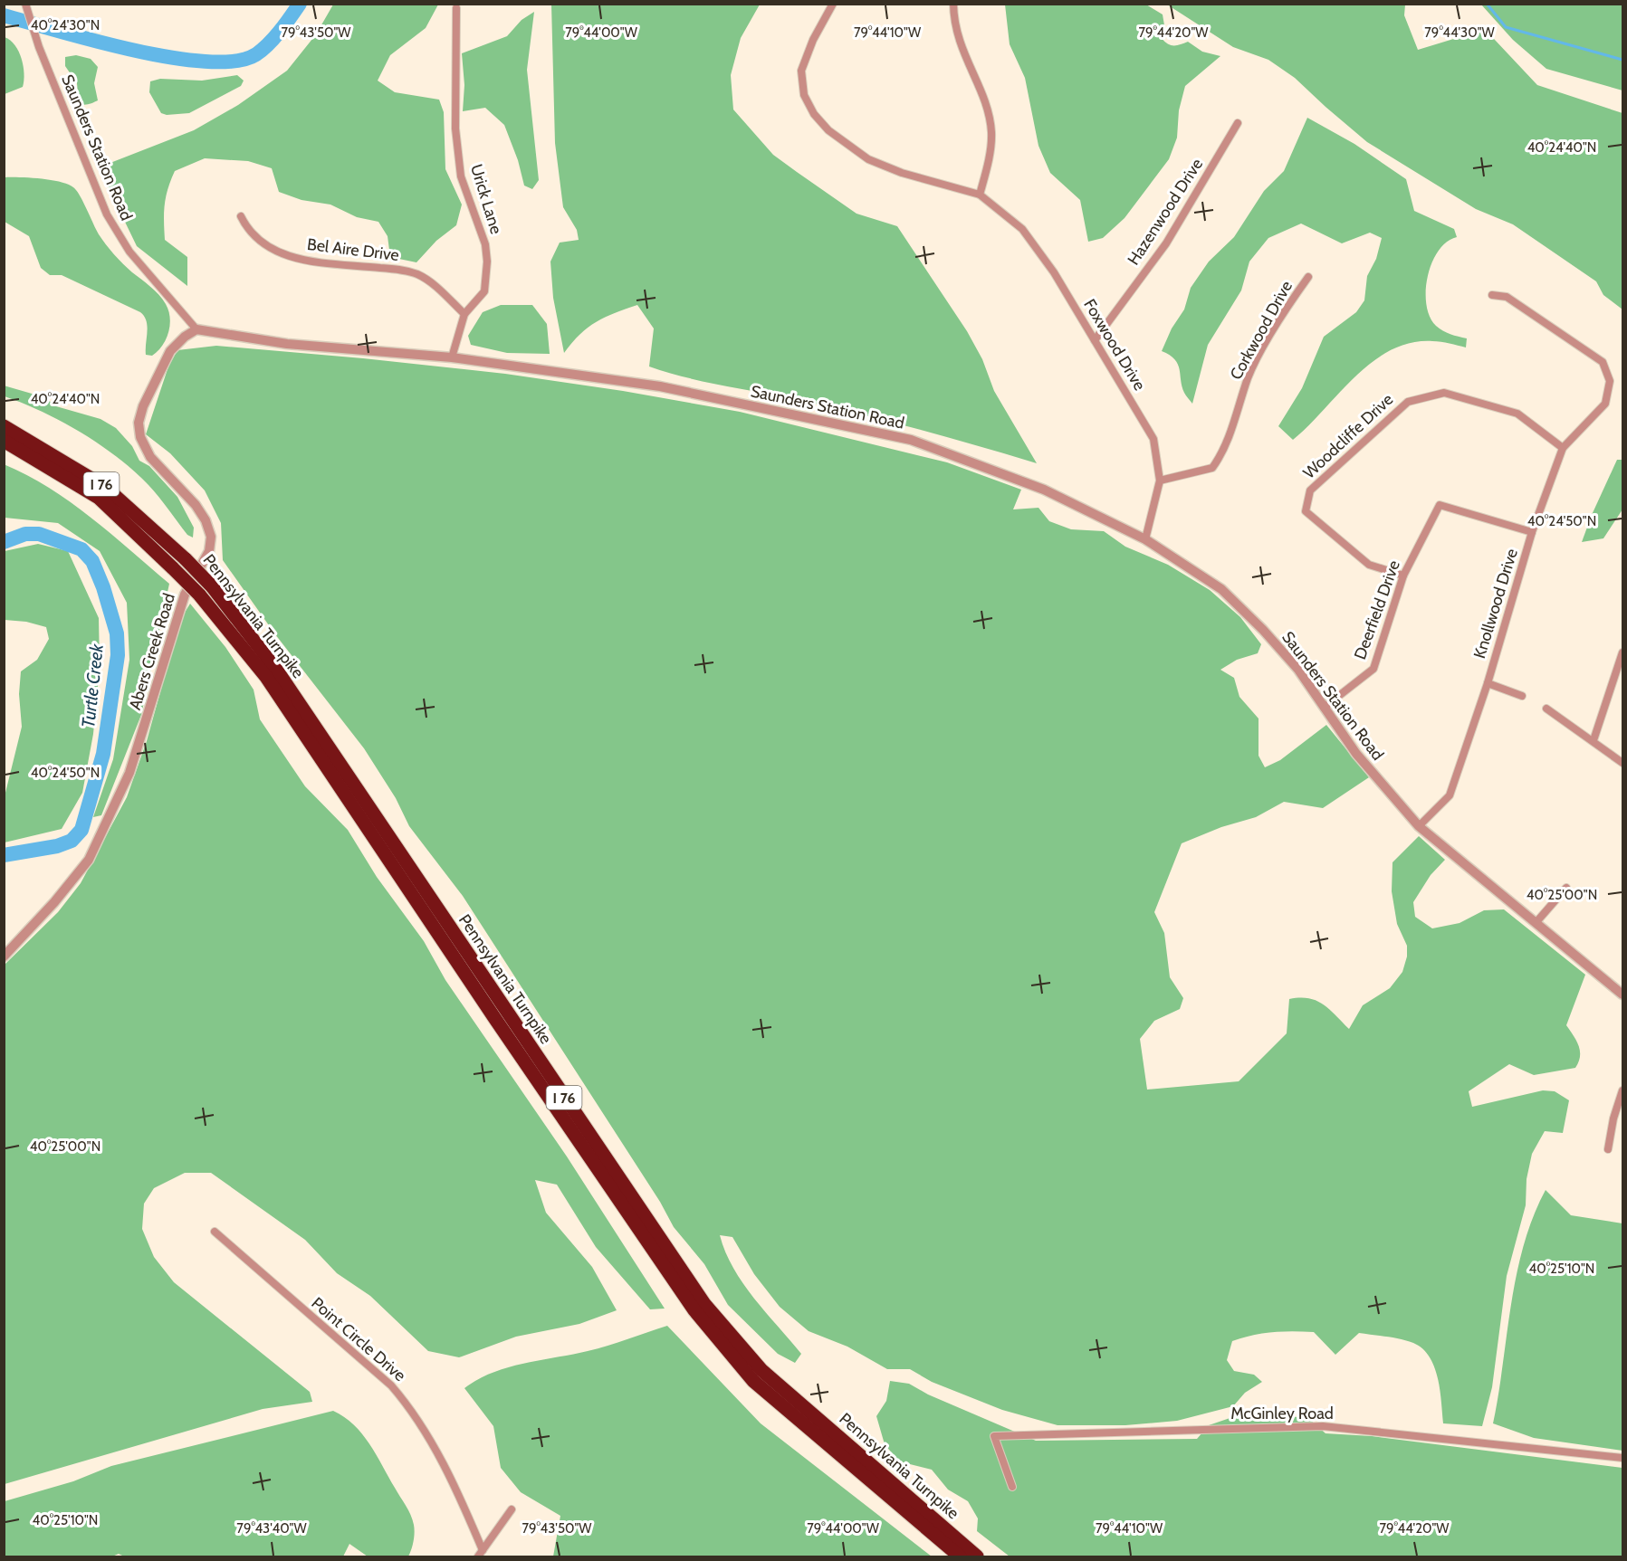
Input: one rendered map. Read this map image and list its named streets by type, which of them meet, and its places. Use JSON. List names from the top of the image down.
{
  "streets": {
    "highway": ["I 76", "Pennsylvania Turnpike"],
    "street": [
      "Saunders Station Road",
      "Urick Lane",
      "Hazenwood Drive",
      "Bel Aire Drive",
      "Corkwood Drive",
      "Foxwood Drive",
      "Woodcliffe Drive",
      "Knollwood Drive",
      "Deerfield Drive",
      "Abers Creek Road",
      "Point Circle Drive",
      "McGinley Road"
    ]
  },
  "crossings": [
    ["Saunders Station Road", "Urick Lane"],
    ["Saunders Station Road", "Foxwood Drive"],
    ["Saunders Station Road", "Knollwood Drive"],
    ["Saunders Station Road", "Deerfield Drive"],
    ["Saunders Station Road", "Abers Creek Road"],
    ["Urick Lane", "Bel Aire Drive"],
    ["Hazenwood Drive", "Foxwood Drive"],
    ["Corkwood Drive", "Foxwood Drive"],
    ["Woodcliffe Drive", "Knollwood Drive"],
    ["Woodcliffe Drive", "Deerfield Drive"],
    ["Knollwood Drive", "Deerfield Drive"]
  ],
  "water": ["Turtle Creek"],
  "coordinates": [
    "40°24'30\"N",
    "79°43'50\"W",
    "79°44'00\"W",
    "79°44'10\"W",
    "79°44'20\"W",
    "79°44'30\"W",
    "40°24'40\"N",
    "40°24'50\"N",
    "40°25'00\"N",
    "40°25'10\"N",
    "79°43'40\"W"
  ]
}
